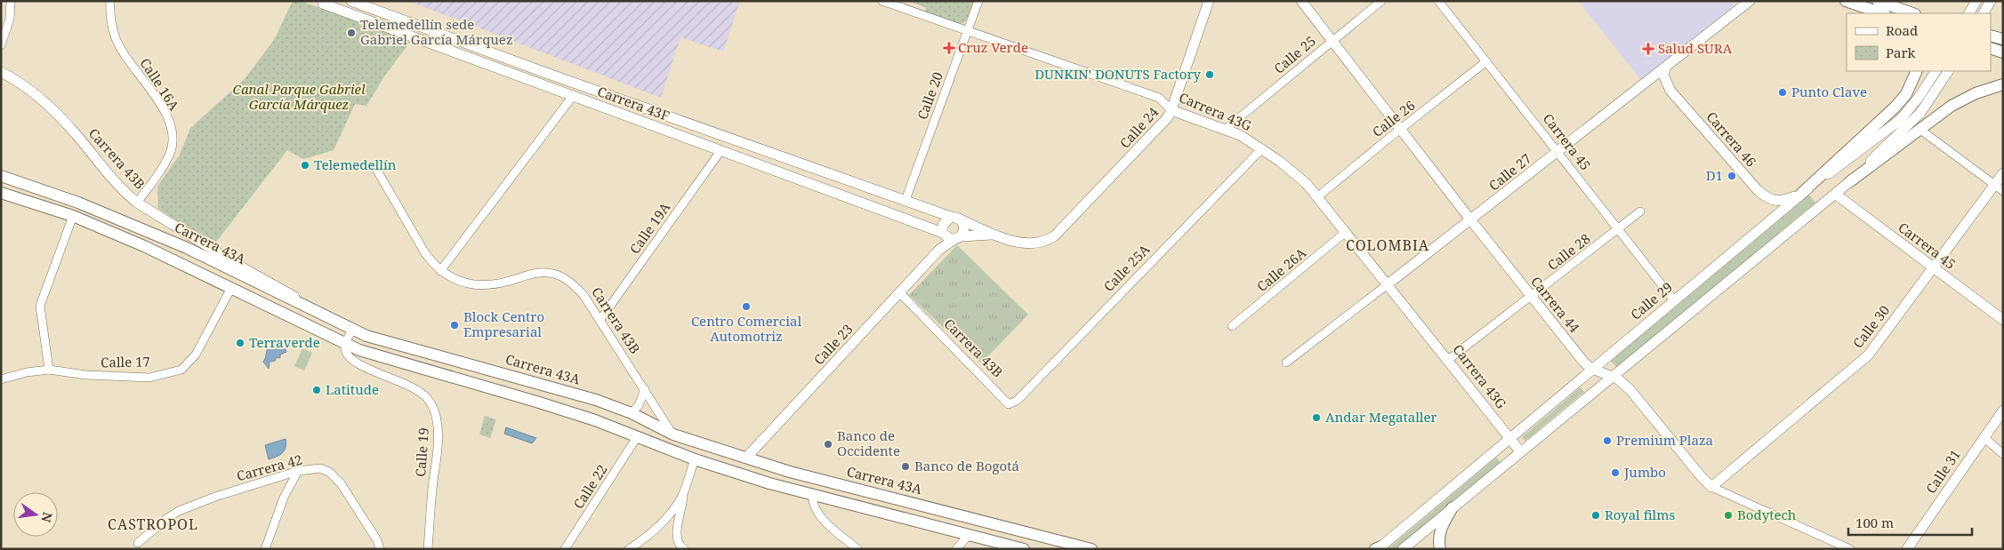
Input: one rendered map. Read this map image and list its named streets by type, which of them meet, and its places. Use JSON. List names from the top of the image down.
{
  "streets": {
    "main road": ["Carrera 43A"],
    "street": [
      "Calle 25",
      "Calle 16A",
      "Calle 20",
      "Carrera 43F",
      "Carrera 43G",
      "Calle 26",
      "Calle 24",
      "Carrera 46",
      "Carrera 45",
      "Carrera 43B",
      "Calle 27",
      "Calle 19A",
      "Calle 28",
      "Calle 25A",
      "Calle 26A",
      "Calle 29",
      "Carrera 44",
      "Calle 30",
      "Calle 23",
      "Calle 17",
      "Calle 19",
      "Carrera 42",
      "Calle 31",
      "Calle 22"
    ]
  },
  "crossings": [
    ["Calle 25", "Carrera 43G"],
    ["Calle 25", "Carrera 44"],
    ["Calle 16A", "Carrera 43B"],
    ["Calle 20", "Carrera 43F"],
    ["Calle 20", "Carrera 43G"],
    ["Carrera 43F", "Calle 24"],
    ["Carrera 43F", "Calle 19A"],
    ["Carrera 43F", "Calle 23"],
    ["Carrera 43G", "Calle 26"],
    ["Carrera 43G", "Calle 24"],
    ["Carrera 43G", "Calle 27"],
    ["Carrera 43G", "Calle 28"],
    ["Carrera 43G", "Calle 25A"],
    ["Carrera 43G", "Calle 26A"],
    ["Carrera 43G", "Calle 29"],
    ["Calle 26", "Carrera 45"],
    ["Calle 26", "Carrera 44"],
    ["Carrera 46", "Calle 27"],
    ["Carrera 46", "Calle 29"],
    ["Carrera 45", "Calle 27"],
    ["Carrera 45", "Calle 28"],
    ["Carrera 45", "Calle 29"],
    ["Carrera 45", "Calle 30"],
    ["Carrera 43B", "Calle 19A"],
    ["Carrera 43B", "Carrera 43A"],
    ["Carrera 43B", "Calle 25A"],
    ["Carrera 43B", "Calle 23"],
    ["Calle 27", "Carrera 44"],
    ["Carrera 43A", "Calle 23"],
    ["Calle 28", "Carrera 44"],
    ["Calle 29", "Carrera 44"],
    ["Carrera 44", "Calle 30"]
  ],
  "districts": ["COLOMBIA", "CASTROPOL"],
  "parks": ["Canal Parque Gabriel García Márquez"],
  "places": {
    "other": [
      "Telemedellín sede Gabriel García Márquez",
      "DUNKIN' DONUTS Factory",
      "Punto Clave",
      "Telemedellín",
      "D1",
      "Centro Comercial Automotriz",
      "Block Centro Empresarial",
      "Terraverde",
      "Latitude",
      "Andar Megataller",
      "Premium Plaza",
      "Banco de Occidente",
      "Banco de Bogotá",
      "Jumbo",
      "Royal films",
      "Bodytech"
    ],
    "health": ["Cruz Verde", "Salud SURA"]
  },
  "legend": ["Road", "Park"],
  "scale_bar": "100 m",
  "north": "right"
}
